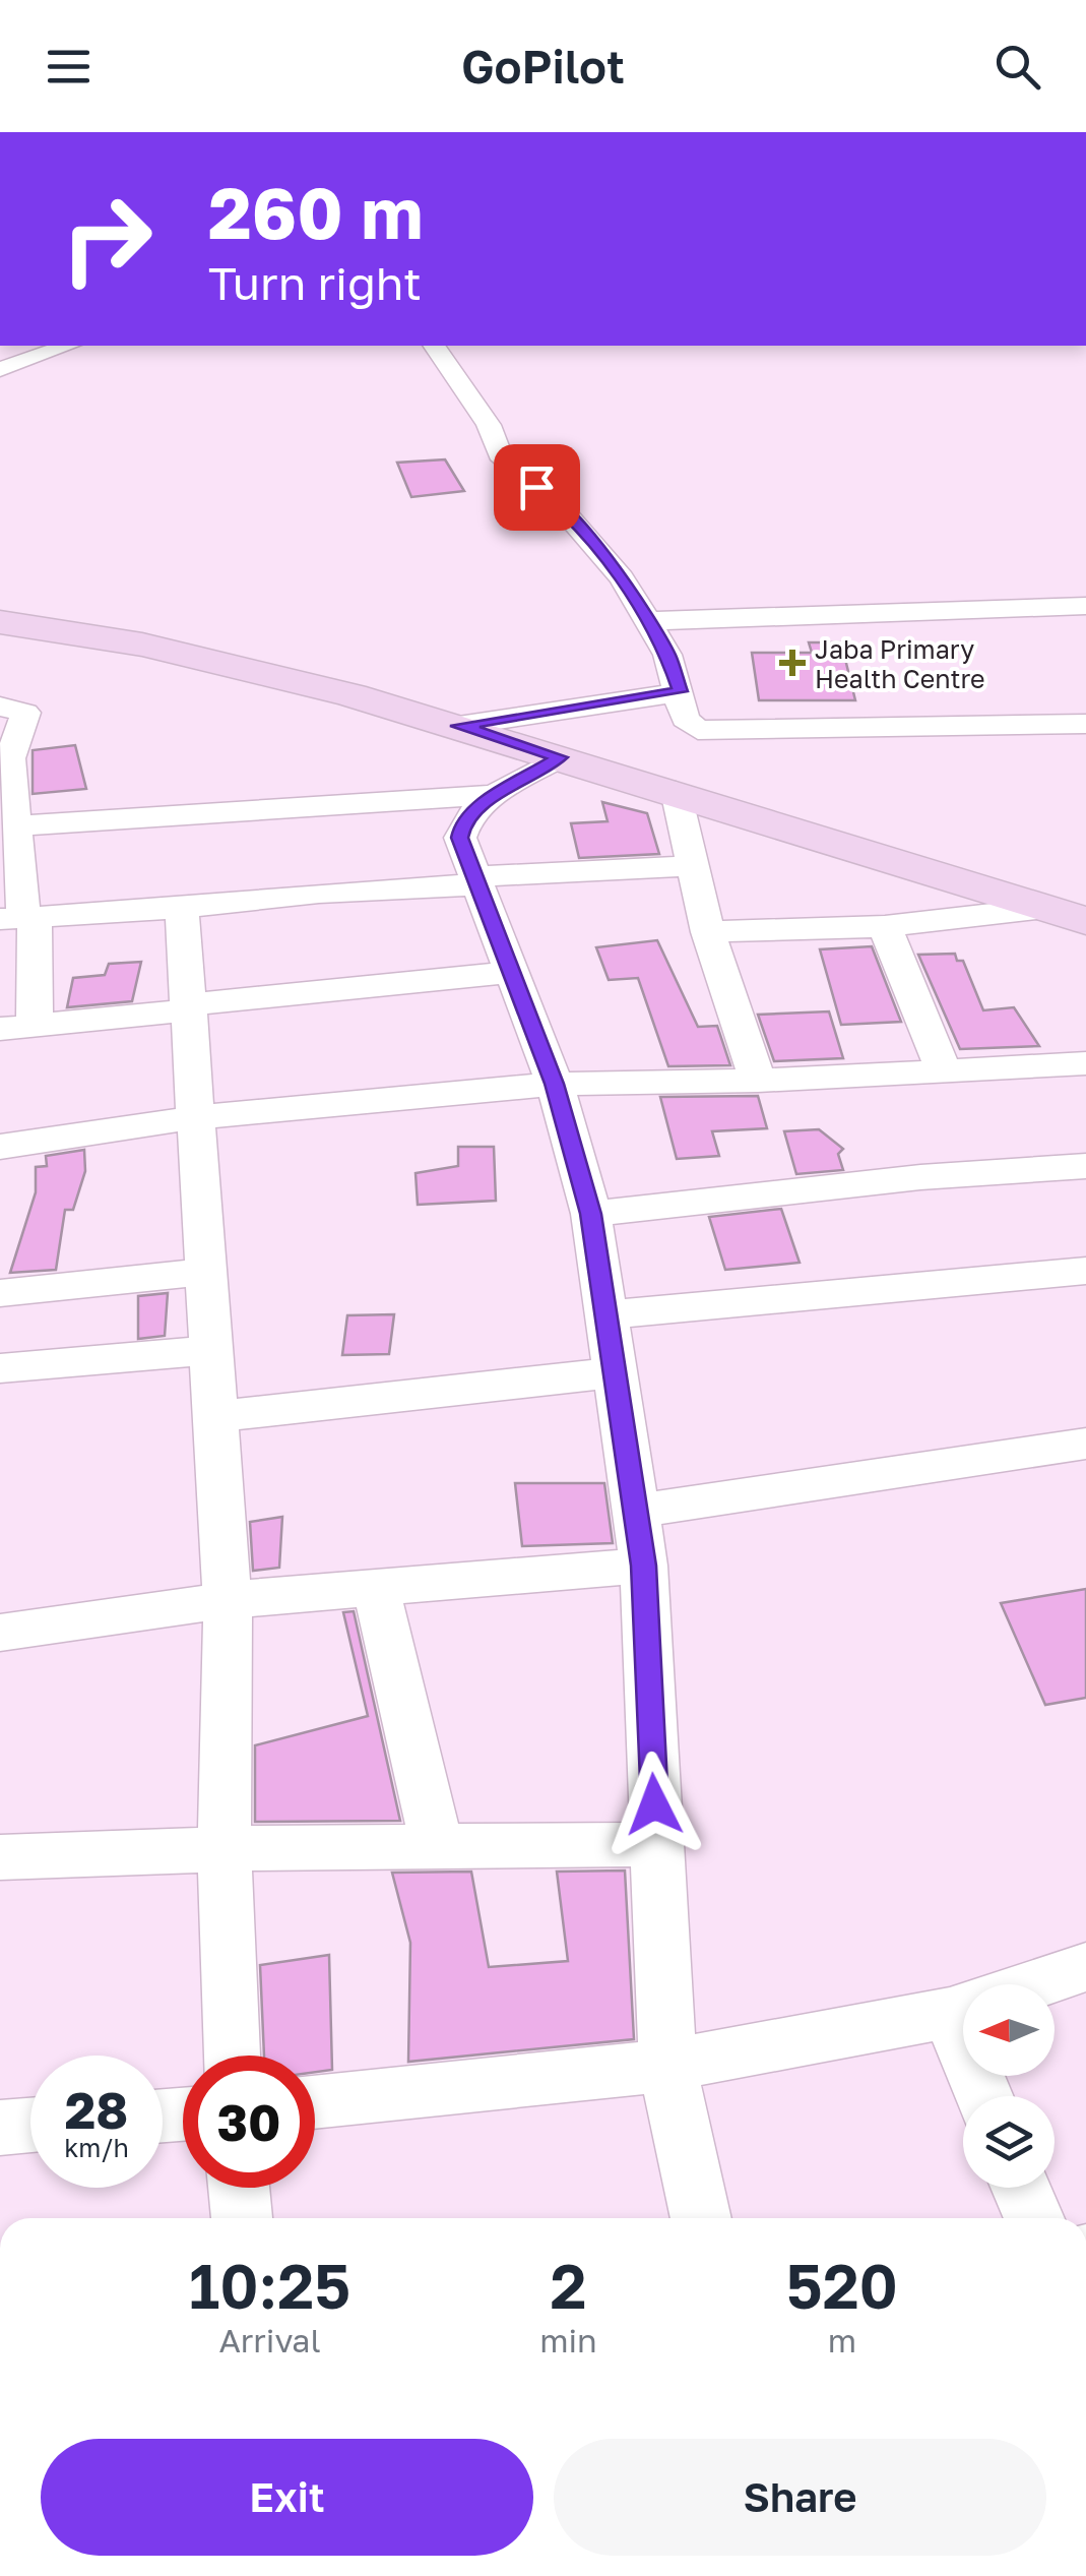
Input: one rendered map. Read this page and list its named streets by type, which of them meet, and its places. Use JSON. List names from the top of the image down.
{
  "places": {
    "health": ["Jaba Primary Health Centre"]
  },
  "north": "left",
  "page": {
    "header": "GoPilot",
    "turn": ["260 m", "Turn right"],
    "speed": "28 km/h",
    "limit": "30",
    "eta": [
      "10:25",
      "Arrival",
      "2",
      "min",
      "520",
      "m"
    ],
    "buttons": ["Exit", "Share"]
  }
}
